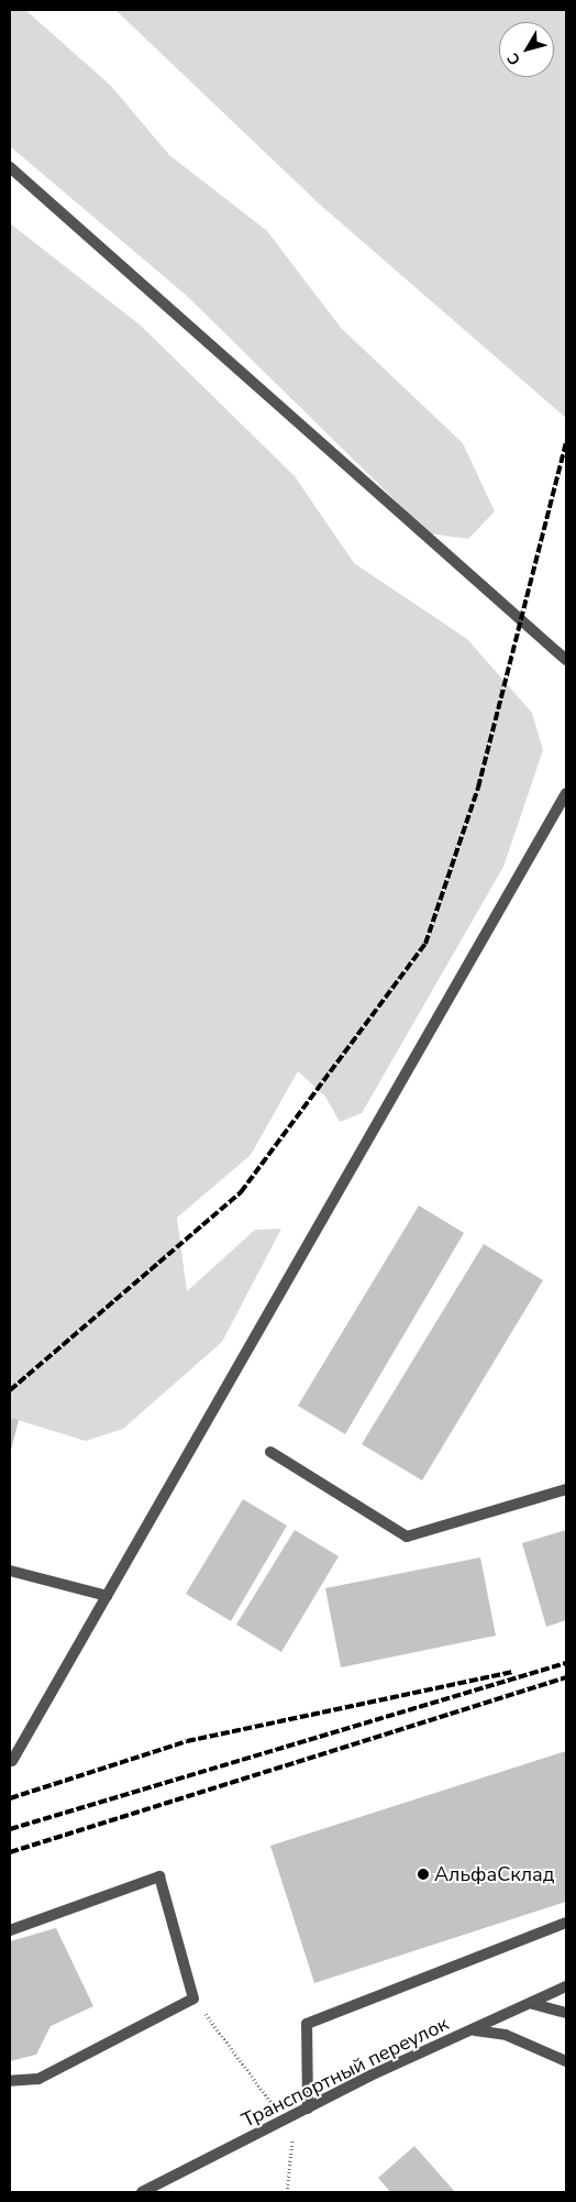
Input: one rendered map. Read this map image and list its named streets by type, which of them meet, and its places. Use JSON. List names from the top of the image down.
{
  "streets": {
    "street": ["Транспортный переулок"]
  },
  "places": ["АльфаСклад"],
  "north": "bottom left"
}
